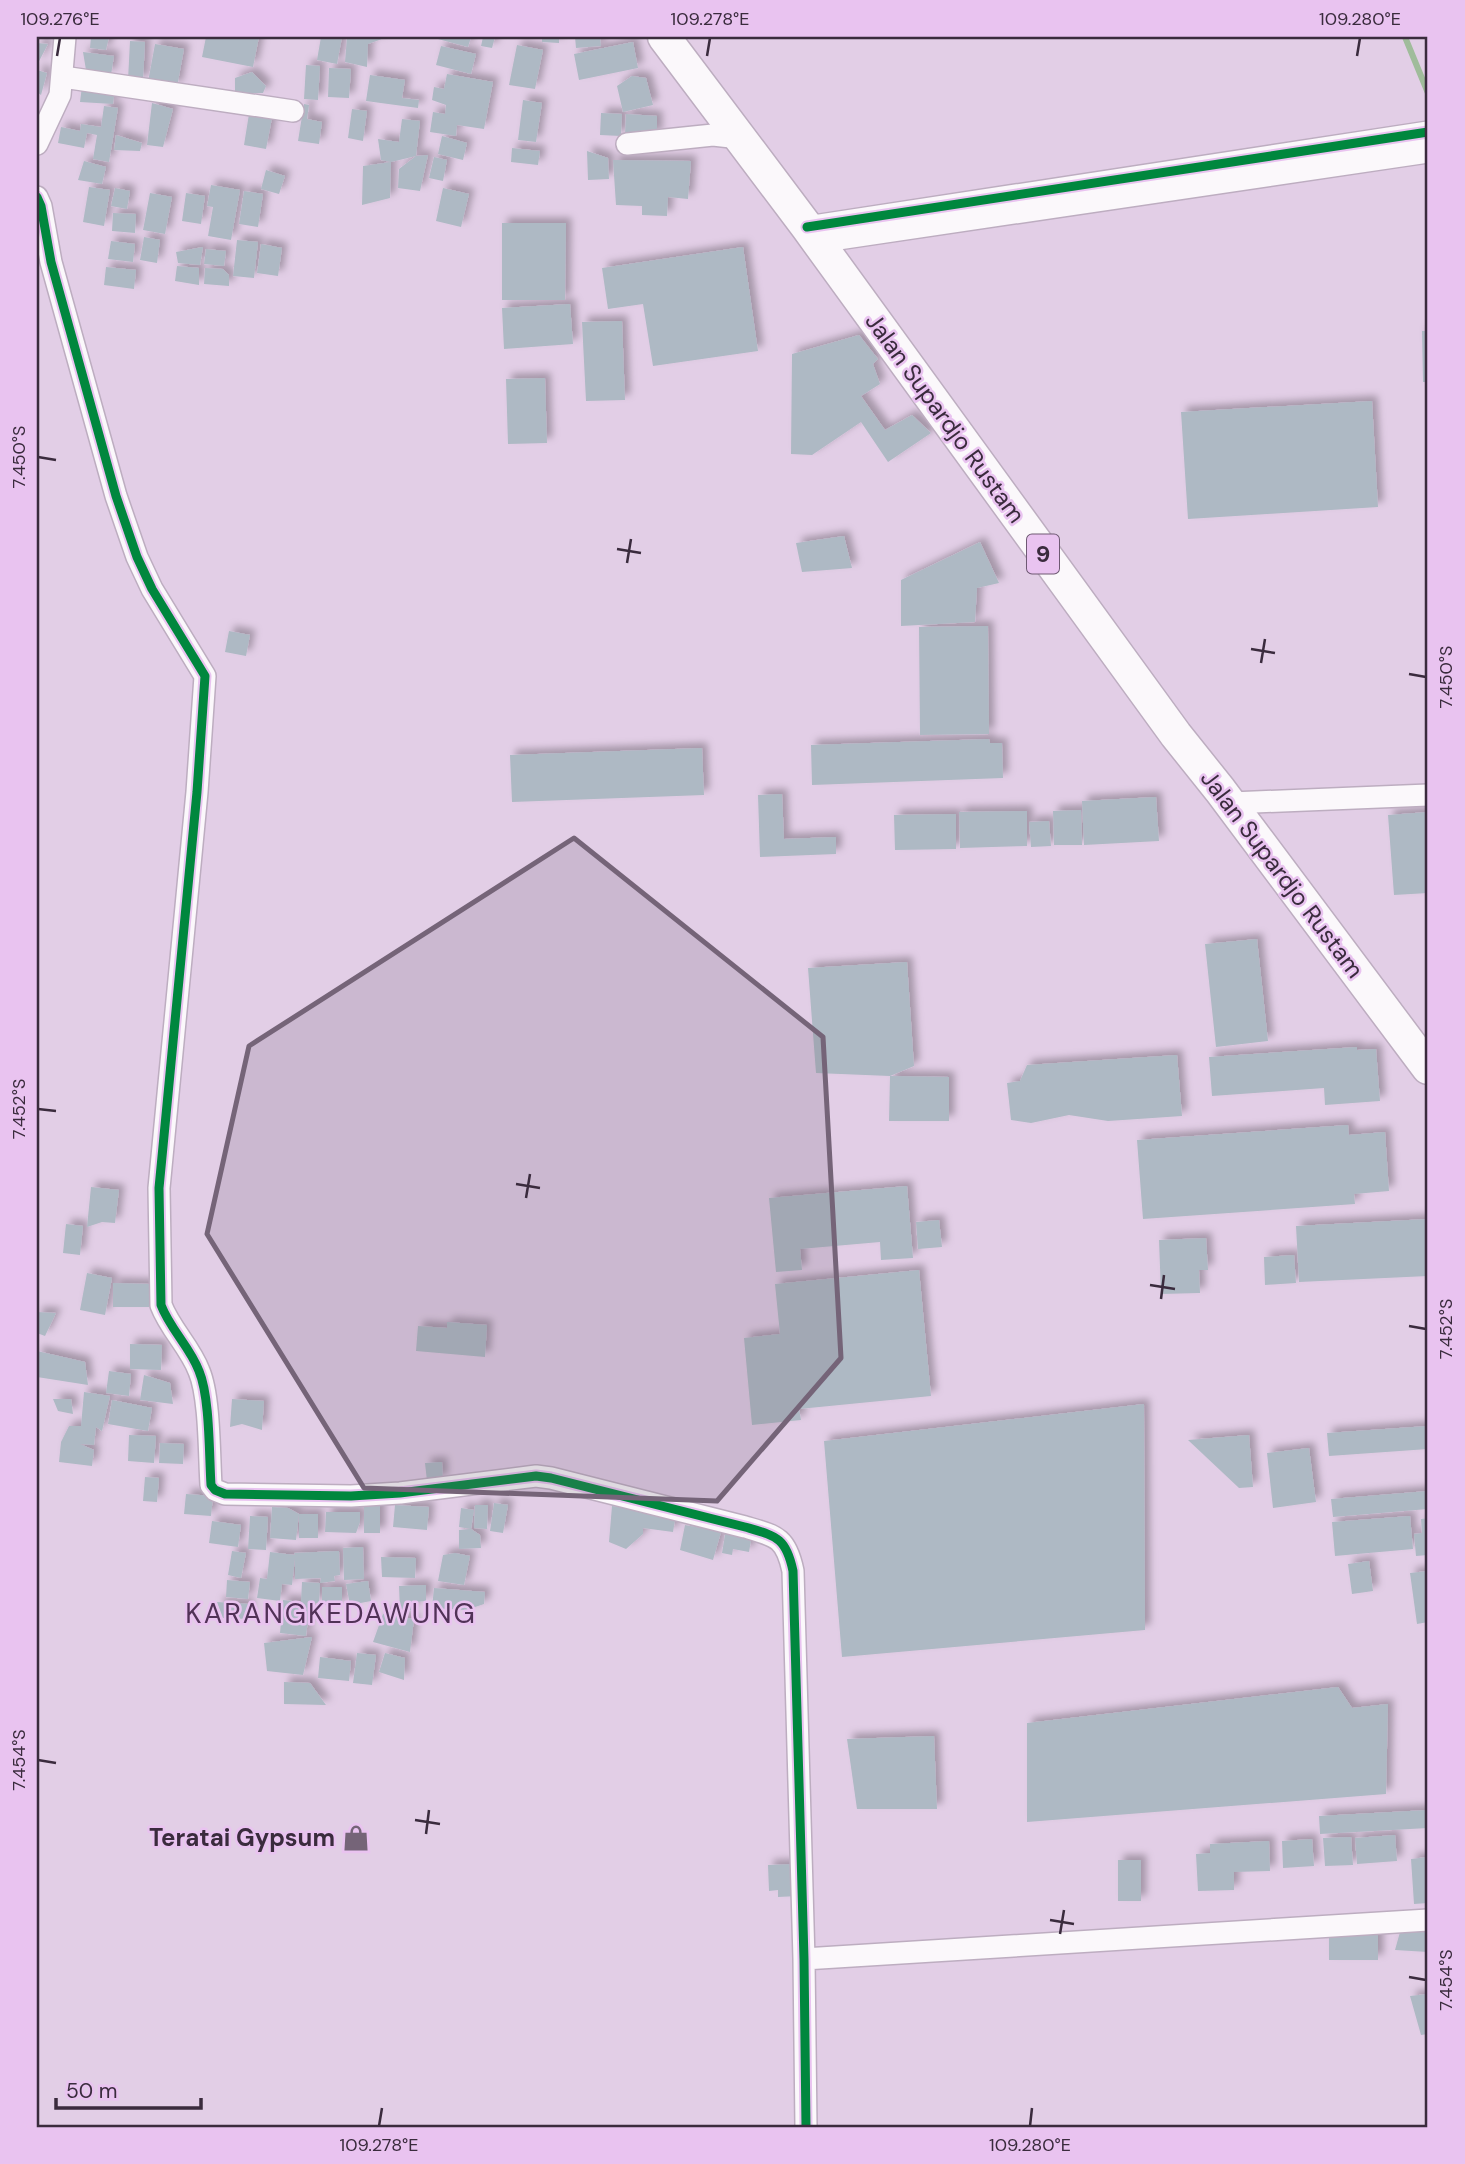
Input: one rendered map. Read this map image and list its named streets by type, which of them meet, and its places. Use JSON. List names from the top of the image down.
{
  "streets": {
    "highway": ["Jalan Supardjo Rustam", "9"]
  },
  "districts": ["KARANGKEDAWUNG"],
  "places": {
    "shop": ["Teratai Gypsum"]
  },
  "scale_bar": "50 m",
  "coordinates": [
    "109.276°E",
    "109.278°E",
    "109.280°E",
    "7.450°S",
    "7.452°S",
    "7.454°S"
  ]
}
